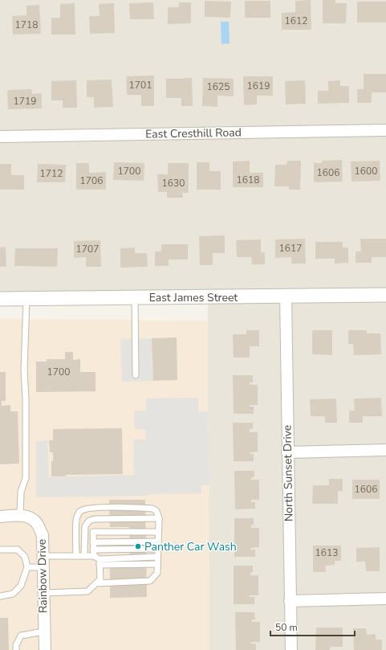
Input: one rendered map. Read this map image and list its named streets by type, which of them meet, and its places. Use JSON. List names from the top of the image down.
{
  "streets": {
    "street": [
      "East Cresthill Road",
      "East James Street",
      "North Sunset Drive",
      "Rainbow Drive"
    ]
  },
  "crossings": [
    ["East James Street", "North Sunset Drive"]
  ],
  "places": ["Panther Car Wash"],
  "house_numbers": [
    "1612",
    "1718",
    "1701",
    "1619",
    "1625",
    "1719",
    "1700",
    "1600",
    "1606",
    "1712",
    "1618",
    "1706",
    "1630",
    "1617",
    "1707",
    "1700",
    "1606",
    "1613"
  ],
  "scale_bar": "50 m"
}
